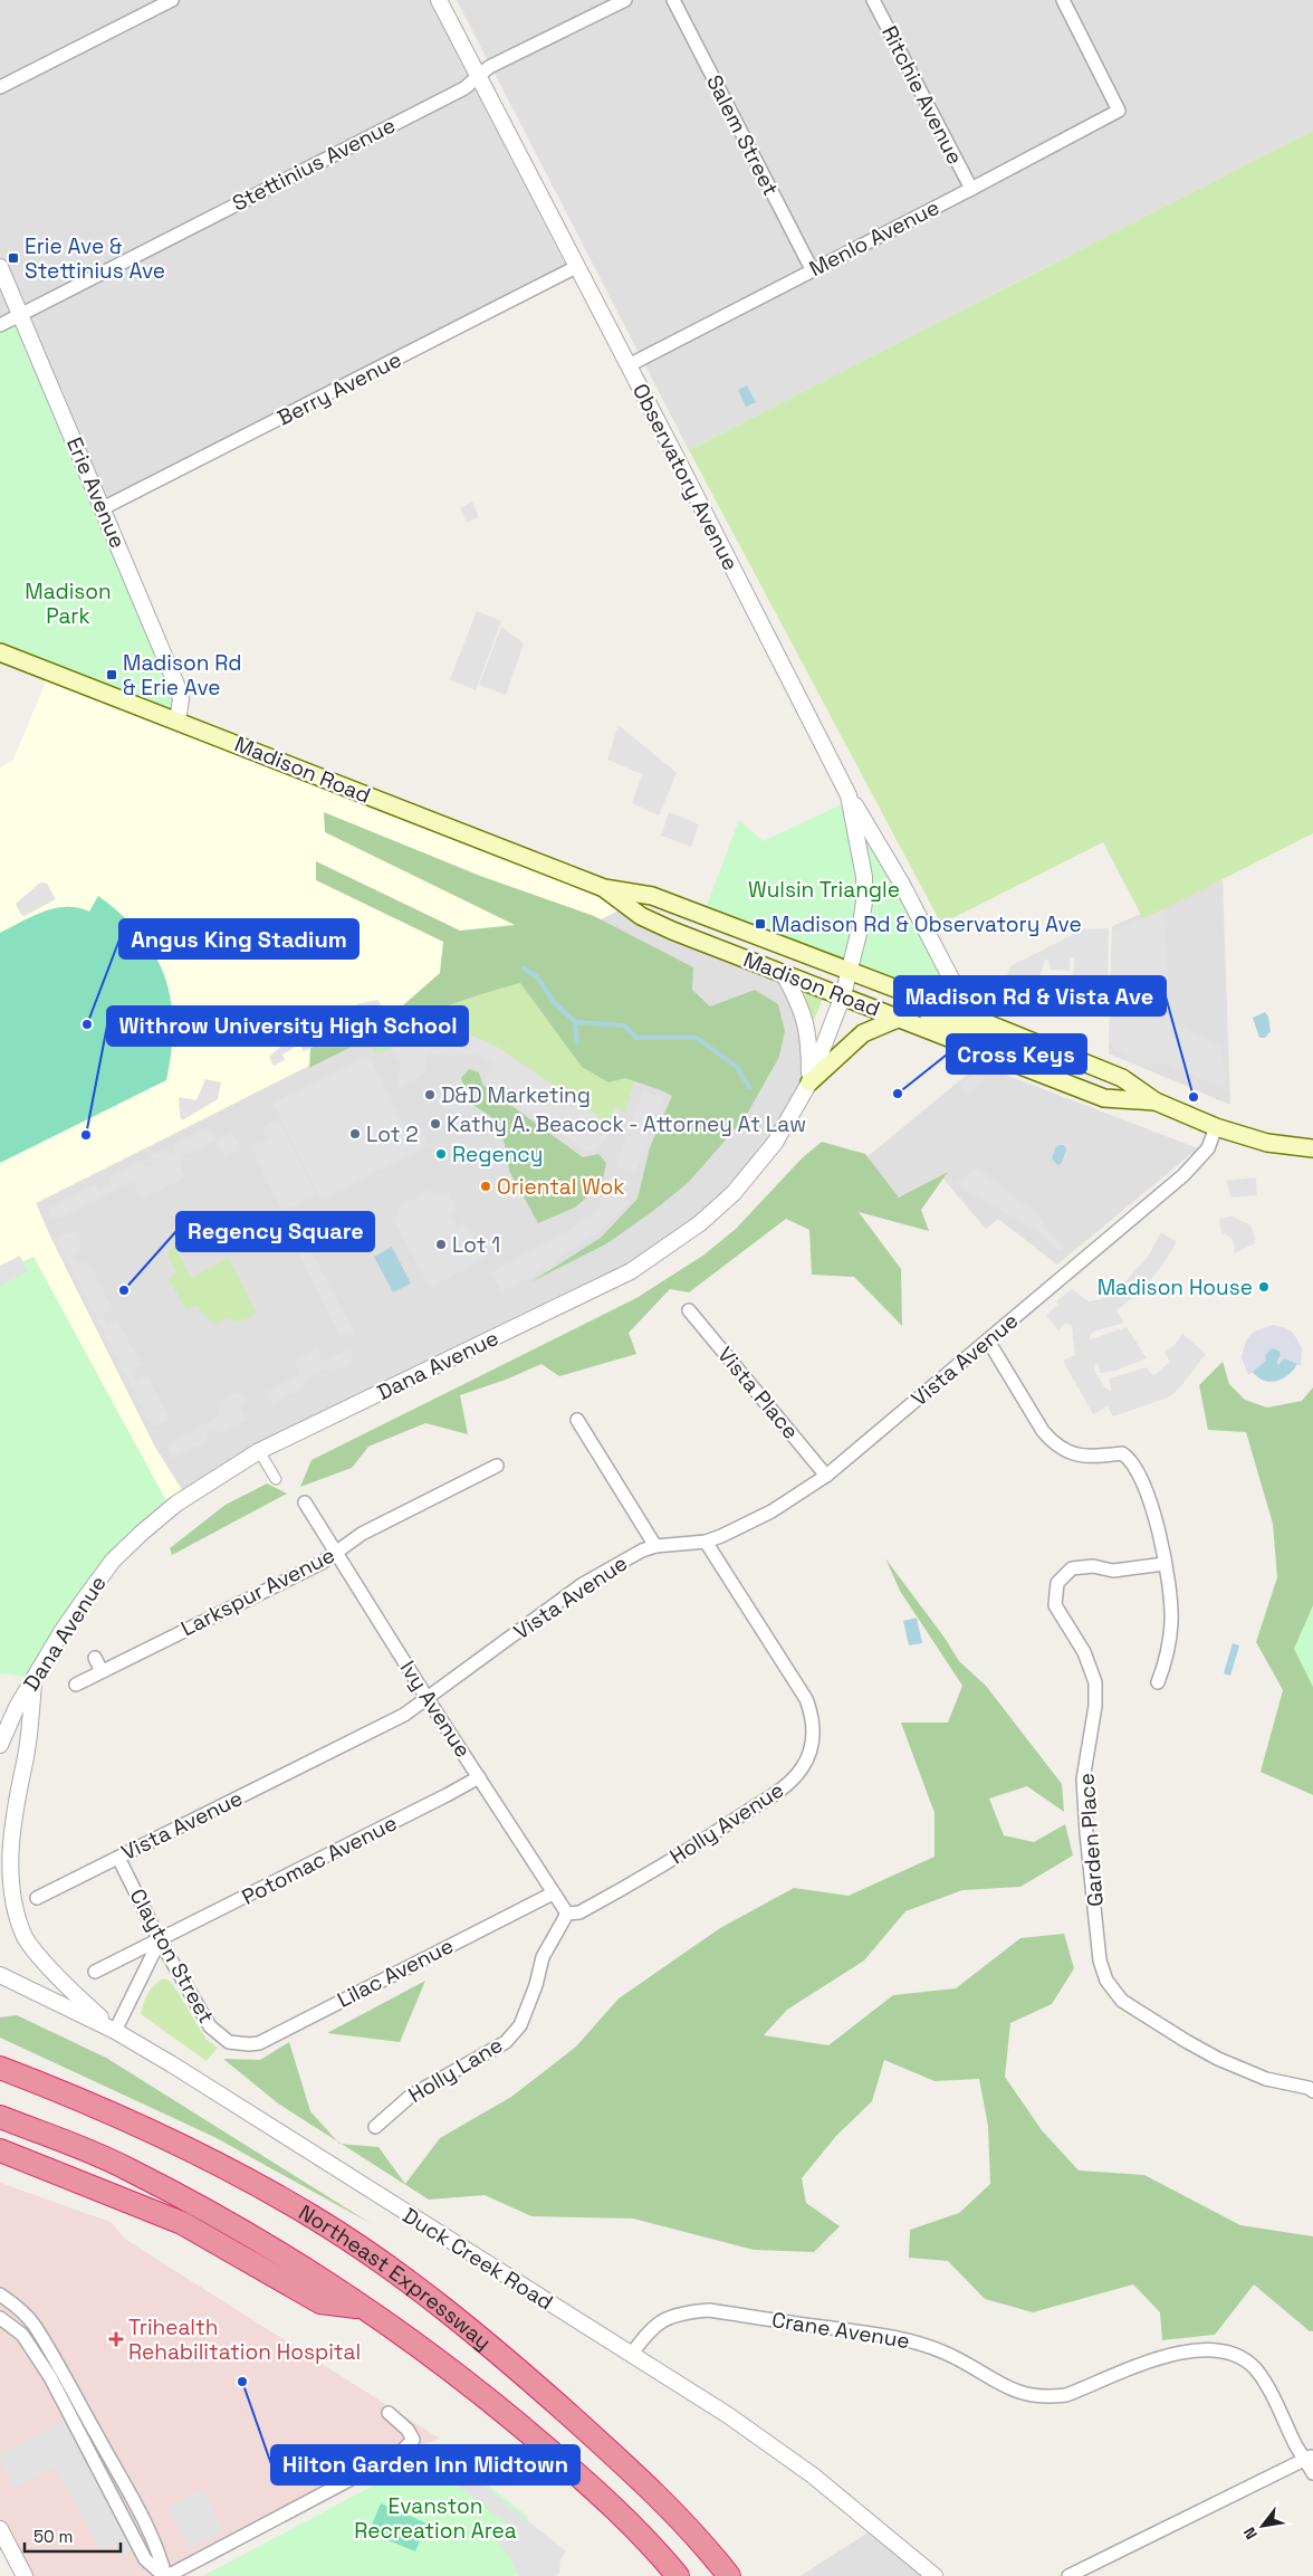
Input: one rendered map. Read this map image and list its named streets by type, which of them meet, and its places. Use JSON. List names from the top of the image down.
{
  "streets": {
    "highway": ["Northeast Expressway"],
    "main road": ["Madison Road"],
    "street": [
      "Ritchie Avenue",
      "Salem Street",
      "Stettinius Avenue",
      "Menlo Avenue",
      "Berry Avenue",
      "Observatory Avenue",
      "Erie Avenue",
      "Vista Avenue",
      "Dana Avenue",
      "Vista Place",
      "Larkspur Avenue",
      "Ivy Avenue",
      "Holly Avenue",
      "Garden Place",
      "Potomac Avenue",
      "Clayton Street",
      "Lilac Avenue",
      "Holly Lane",
      "Duck Creek Road",
      "Crane Avenue"
    ]
  },
  "crossings": [
    ["Ritchie Avenue", "Menlo Avenue"],
    ["Salem Street", "Menlo Avenue"],
    ["Stettinius Avenue", "Observatory Avenue"],
    ["Stettinius Avenue", "Erie Avenue"],
    ["Menlo Avenue", "Observatory Avenue"],
    ["Berry Avenue", "Observatory Avenue"],
    ["Berry Avenue", "Erie Avenue"],
    ["Observatory Avenue", "Madison Road"],
    ["Observatory Avenue", "Dana Avenue"],
    ["Erie Avenue", "Madison Road"],
    ["Madison Road", "Vista Avenue"],
    ["Madison Road", "Dana Avenue"],
    ["Vista Avenue", "Vista Place"],
    ["Vista Avenue", "Ivy Avenue"],
    ["Vista Avenue", "Holly Avenue"],
    ["Vista Avenue", "Clayton Street"],
    ["Larkspur Avenue", "Ivy Avenue"],
    ["Ivy Avenue", "Holly Avenue"],
    ["Ivy Avenue", "Potomac Avenue"],
    ["Ivy Avenue", "Lilac Avenue"],
    ["Ivy Avenue", "Holly Lane"],
    ["Holly Avenue", "Holly Lane"],
    ["Potomac Avenue", "Clayton Street"],
    ["Clayton Street", "Lilac Avenue"],
    ["Duck Creek Road", "Crane Avenue"]
  ],
  "parks": ["Madison Park", "Wulsin Triangle", "Evanston Recreation Area"],
  "places": {
    "transit": ["Erie Ave & Stettinius Ave", "Madison Rd & Erie Ave", "Madison Rd & Observatory Ave"],
    "other": [
      "Angus King Stadium",
      "Cross Keys",
      "D&D Marketing",
      "Madison Rd & Vista Ave",
      "Kathy A. Beacock - Attorney At Law",
      "Lot 2",
      "Withrow University High School",
      "Regency",
      "Oriental Wok",
      "Lot 1",
      "Madison House",
      "Regency Square",
      "Hilton Garden Inn Midtown"
    ],
    "health": ["Trihealth Rehabilitation Hospital"]
  },
  "scale_bar": "50 m",
  "north": "bottom left"
}
